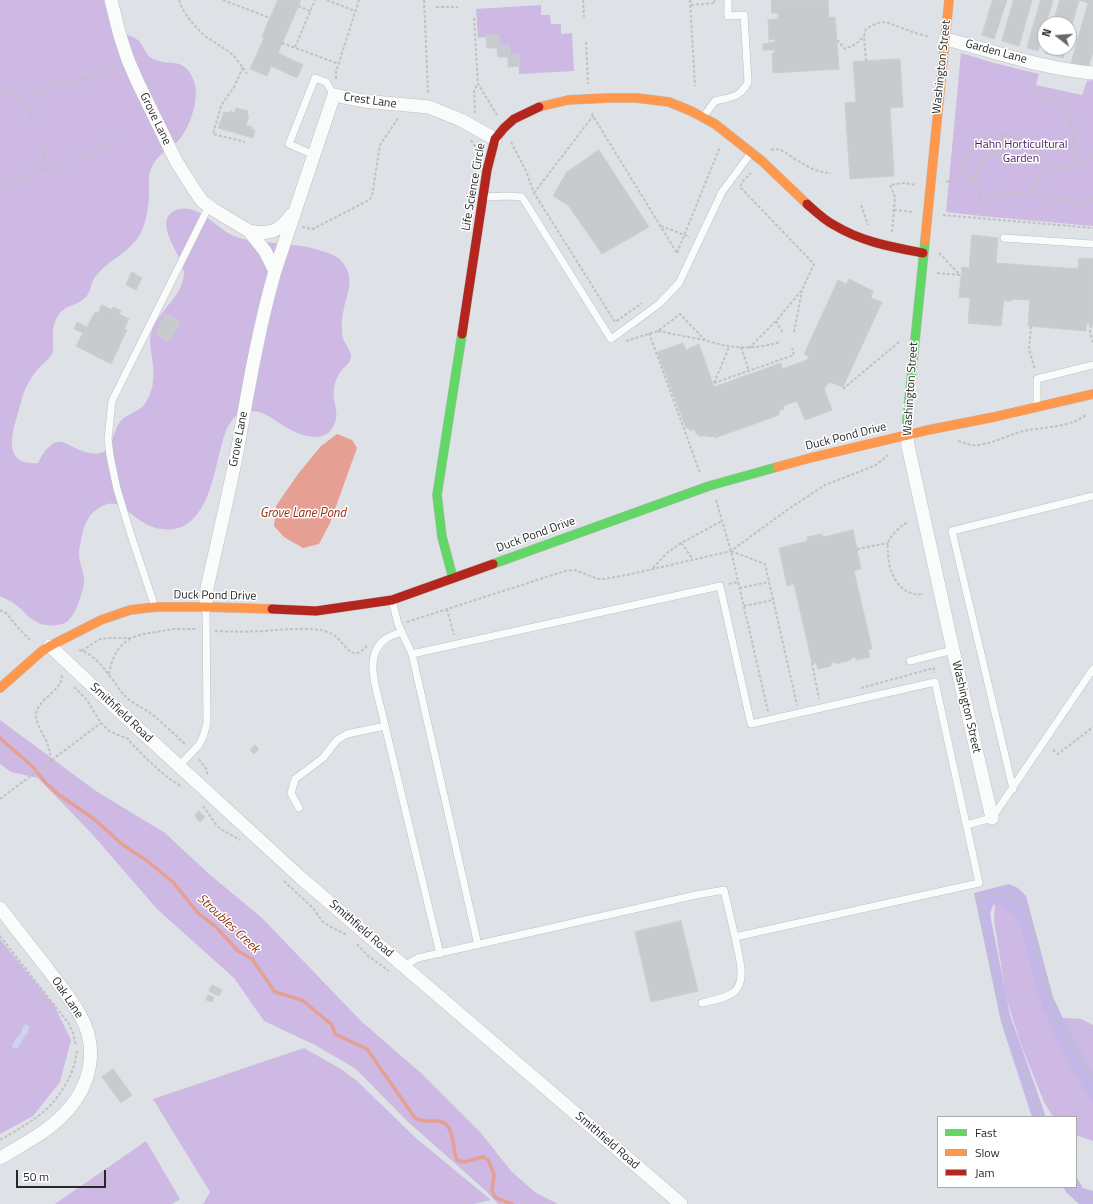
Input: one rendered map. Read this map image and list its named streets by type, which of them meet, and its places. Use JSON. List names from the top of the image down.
{
  "streets": {
    "street": [
      "Garden Lane",
      "Washington Street",
      "Crest Lane",
      "Grove Lane",
      "Life Science Circle",
      "Duck Pond Drive",
      "Smithfield Road",
      "Oak Lane"
    ]
  },
  "crossings": [
    ["Garden Lane", "Washington Street"],
    ["Washington Street", "Life Science Circle"],
    ["Washington Street", "Duck Pond Drive"],
    ["Crest Lane", "Grove Lane"],
    ["Crest Lane", "Life Science Circle"],
    ["Grove Lane", "Duck Pond Drive"],
    ["Life Science Circle", "Duck Pond Drive"],
    ["Duck Pond Drive", "Smithfield Road"]
  ],
  "water": ["Grove Lane Pond", "Stroubles Creek"],
  "parks": ["Hahn Horticultural Garden"],
  "legend": ["Fast", "Slow", "Jam"],
  "scale_bar": "50 m",
  "north": "left"
}
